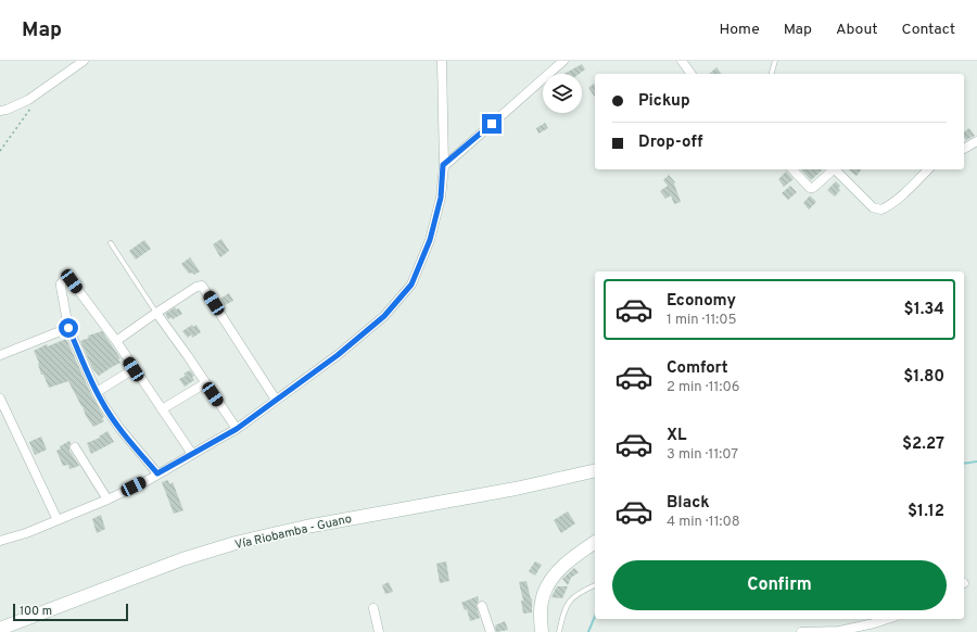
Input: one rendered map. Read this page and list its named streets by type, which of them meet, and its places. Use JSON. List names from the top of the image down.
{
  "streets": {
    "main road": ["Vía Riobamba - Guano"]
  },
  "scale_bar": "100 m",
  "page": {
    "header": "Map",
    "nav": [
      "Home",
      "Map",
      "About",
      "Contact"
    ],
    "banner": ["Pickup", "Drop-off"],
    "list": [
      {
        "name": "Economy",
        "note": "1 min · 11:05",
        "value": "$1.34"
      },
      {
        "name": "Comfort",
        "note": "2 min · 11:06",
        "value": "$1.80"
      },
      {
        "name": "XL",
        "note": "3 min · 11:07",
        "value": "$2.27"
      },
      {
        "name": "Black",
        "note": "4 min · 11:08",
        "value": "$1.12"
      }
    ],
    "buttons": "Confirm",
    "scale": "100 m"
  }
}
